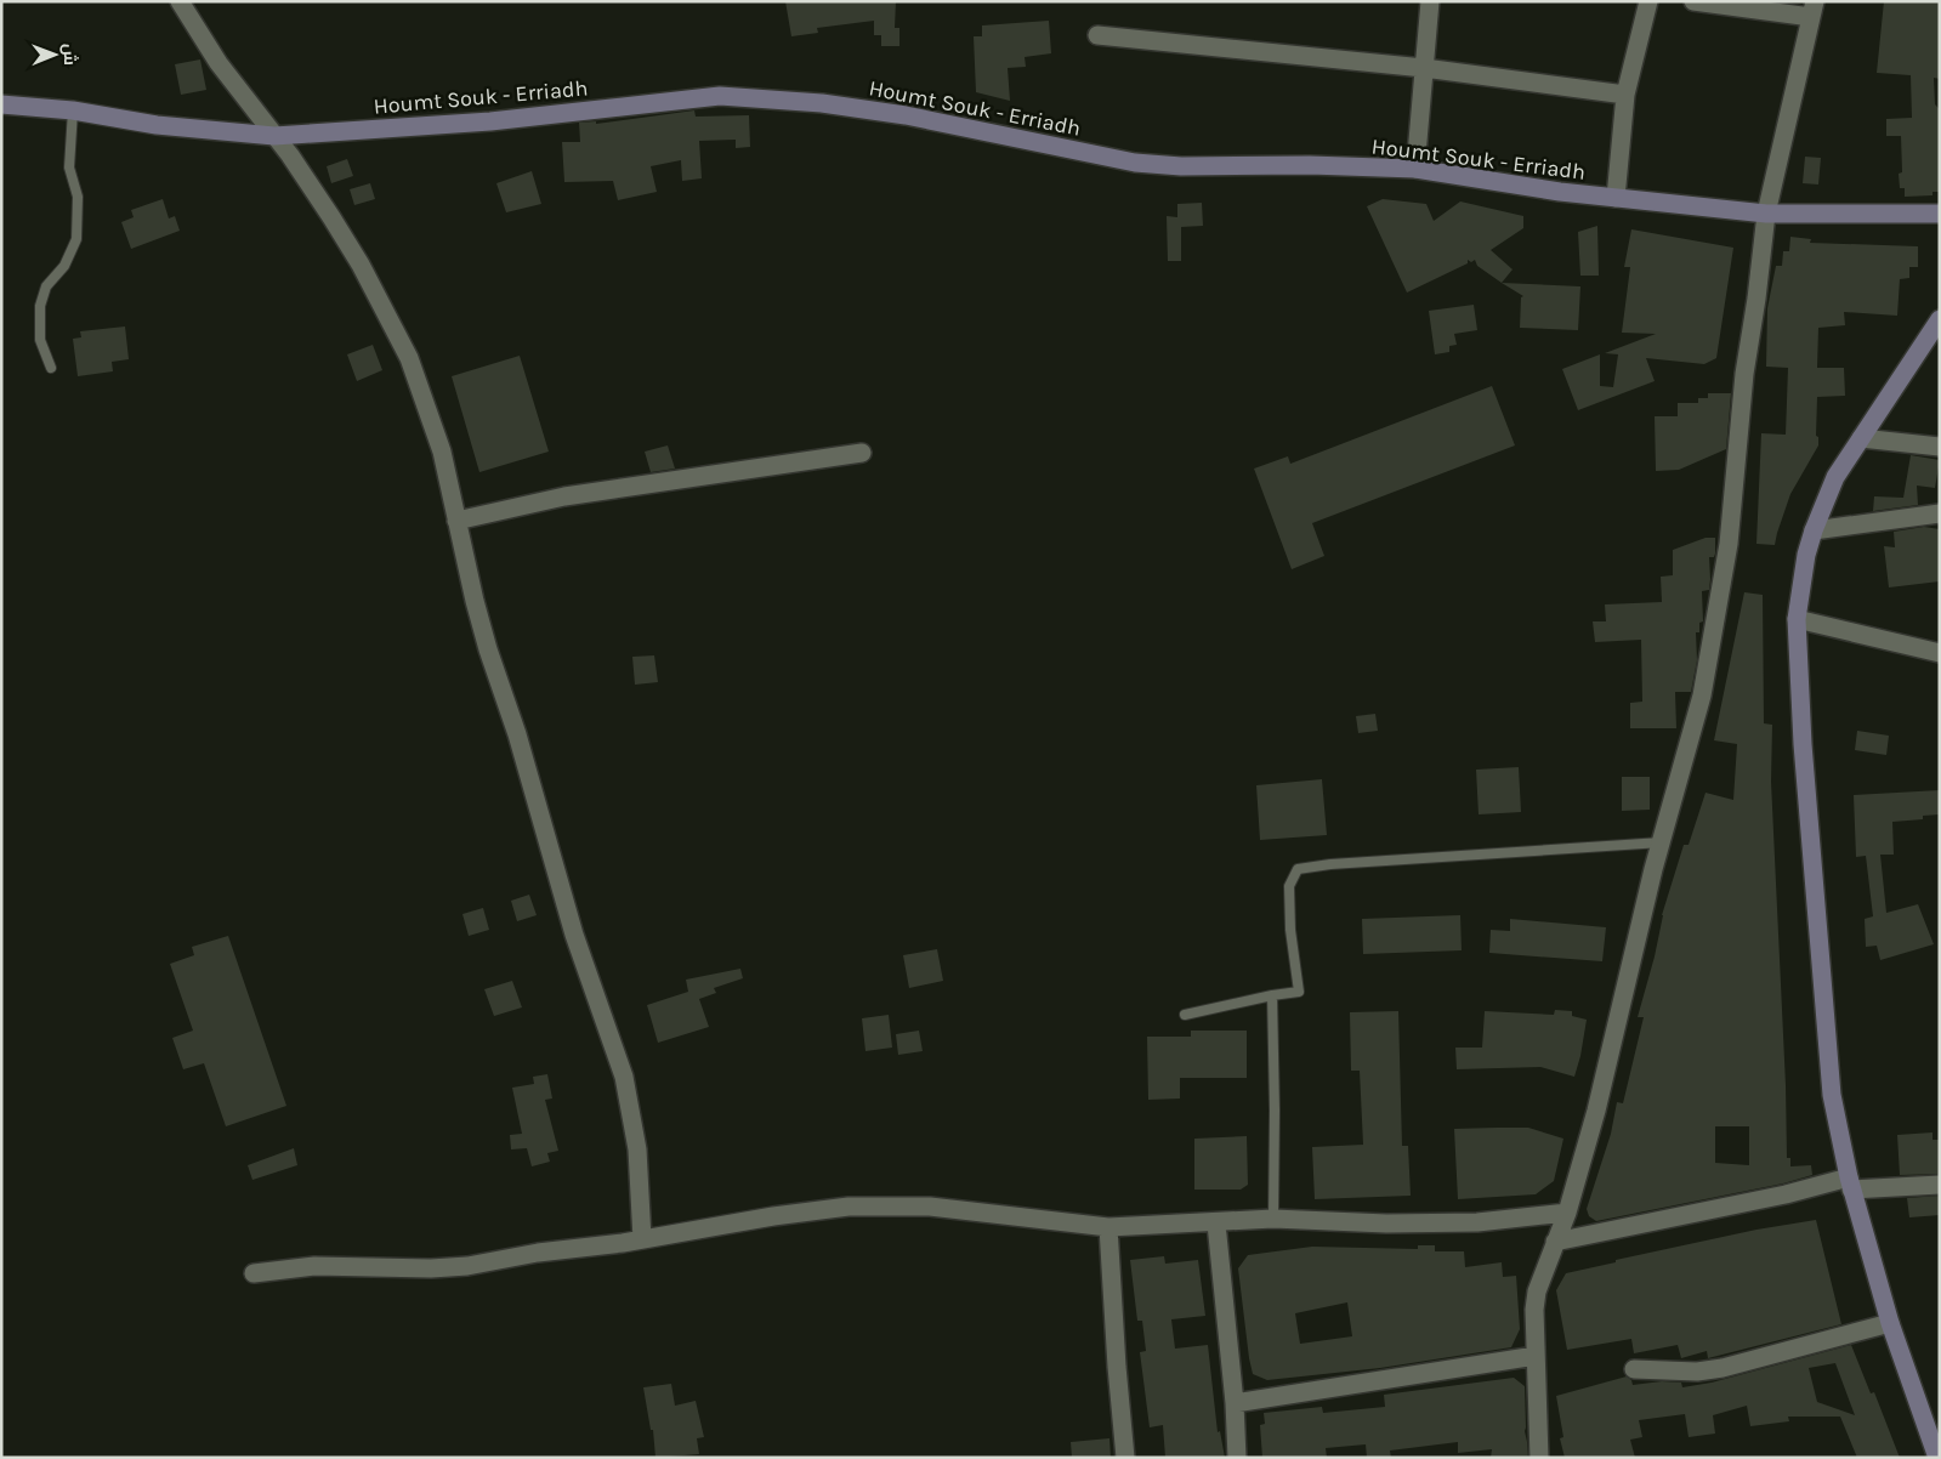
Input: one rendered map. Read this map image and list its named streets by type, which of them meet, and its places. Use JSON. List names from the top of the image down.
{
  "streets": {
    "street": ["Houmt Souk - Erriadh"]
  },
  "north": "right"
}
